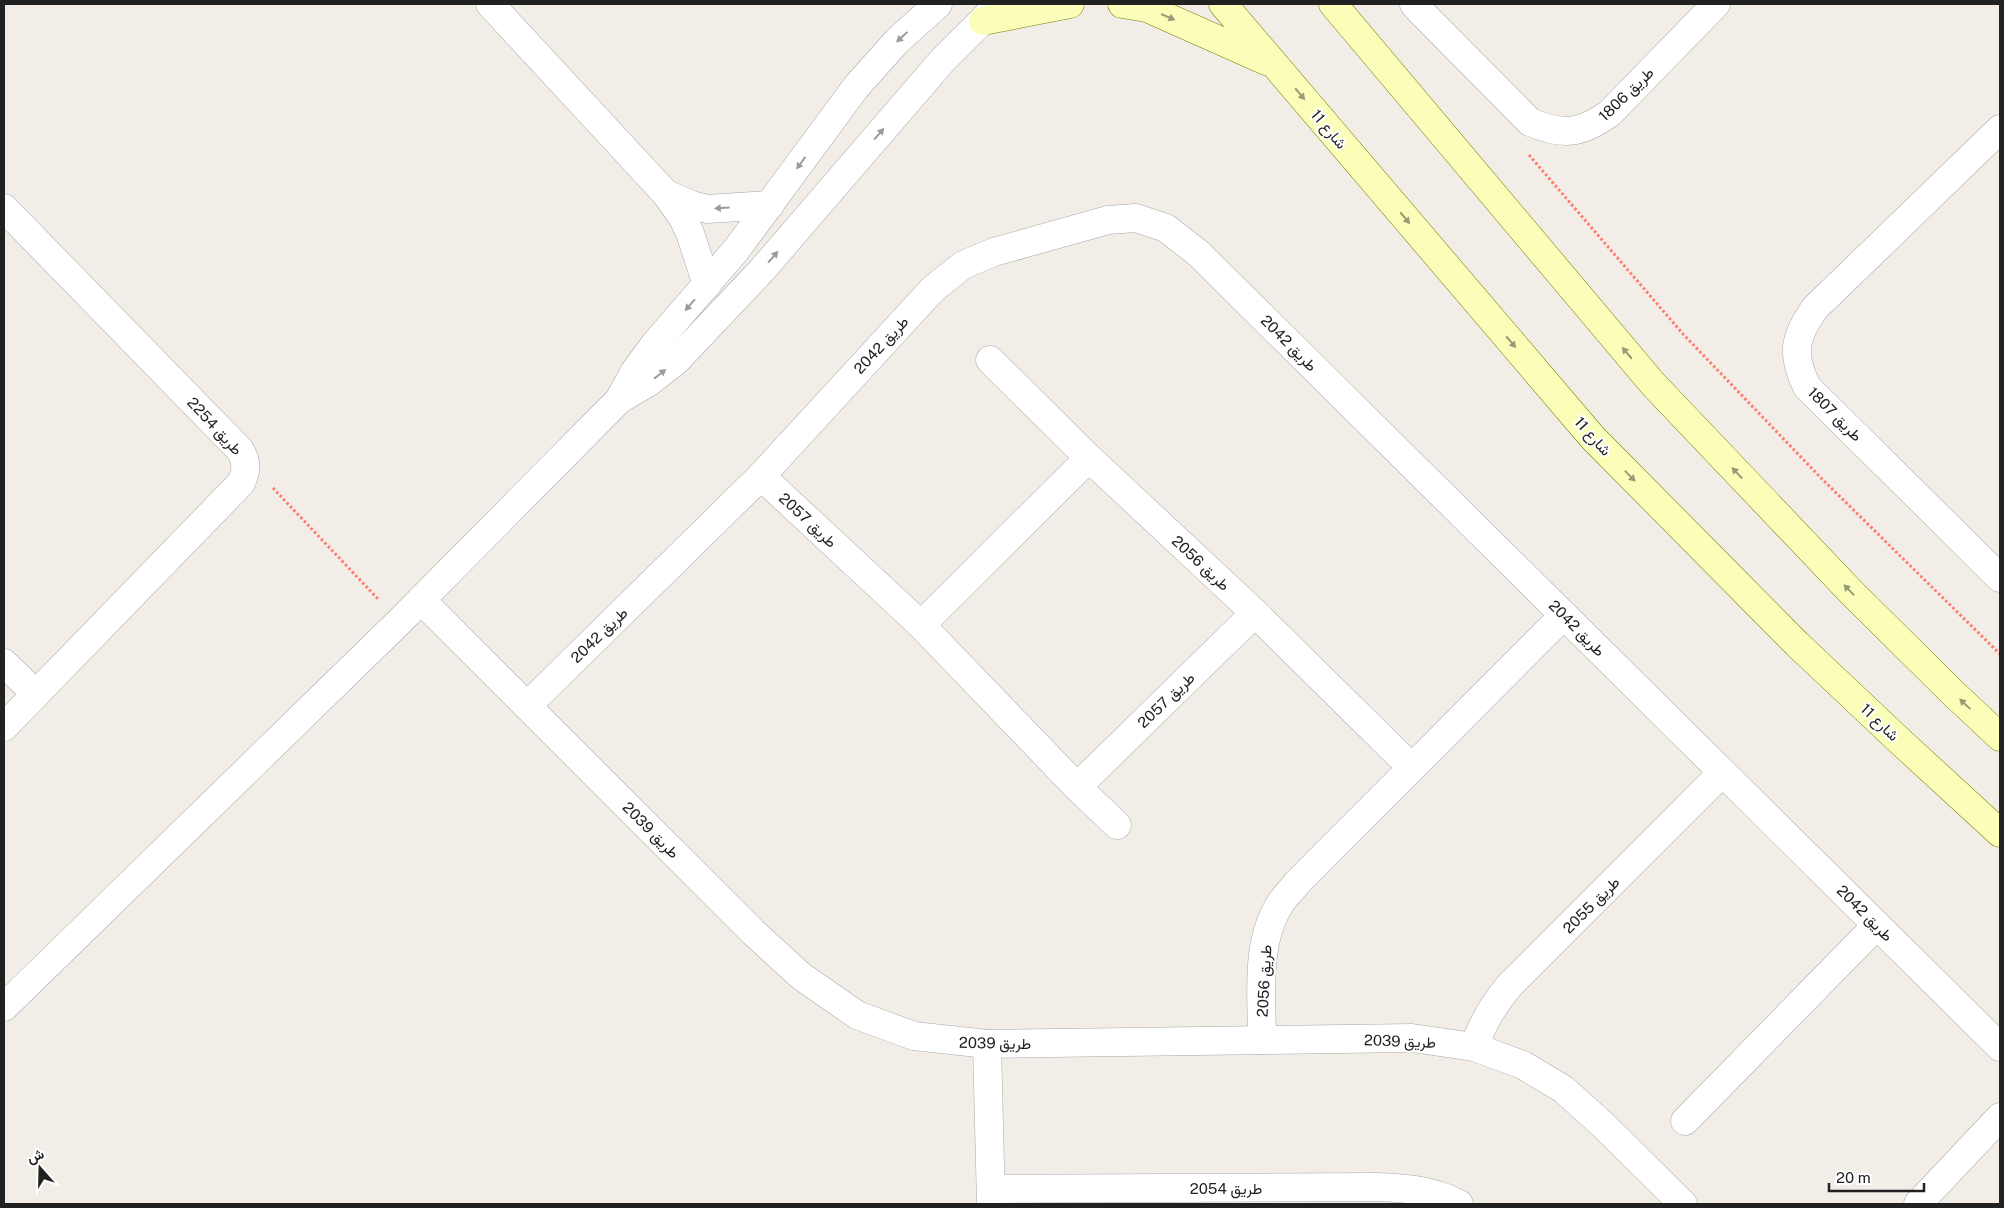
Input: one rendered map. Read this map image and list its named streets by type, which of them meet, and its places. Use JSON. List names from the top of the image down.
{
  "streets": {
    "street": [
      "طريق 1806",
      "شارع 11",
      "طريق 2042",
      "طريق 1807",
      "طريق 2254",
      "طريق 2057",
      "طريق 2056",
      "طريق 2039",
      "طريق 2055",
      "طريق 2054"
    ]
  },
  "crossings": [
    ["طريق 2042", "طريق 2057"],
    ["طريق 2042", "طريق 2056"],
    ["طريق 2042", "طريق 2039"],
    ["طريق 2042", "طريق 2055"],
    ["طريق 2057", "طريق 2056"],
    ["طريق 2056", "طريق 2039"],
    ["طريق 2039", "طريق 2055"],
    ["طريق 2039", "طريق 2054"]
  ],
  "scale_bar": "20 m",
  "north": "top"
}
